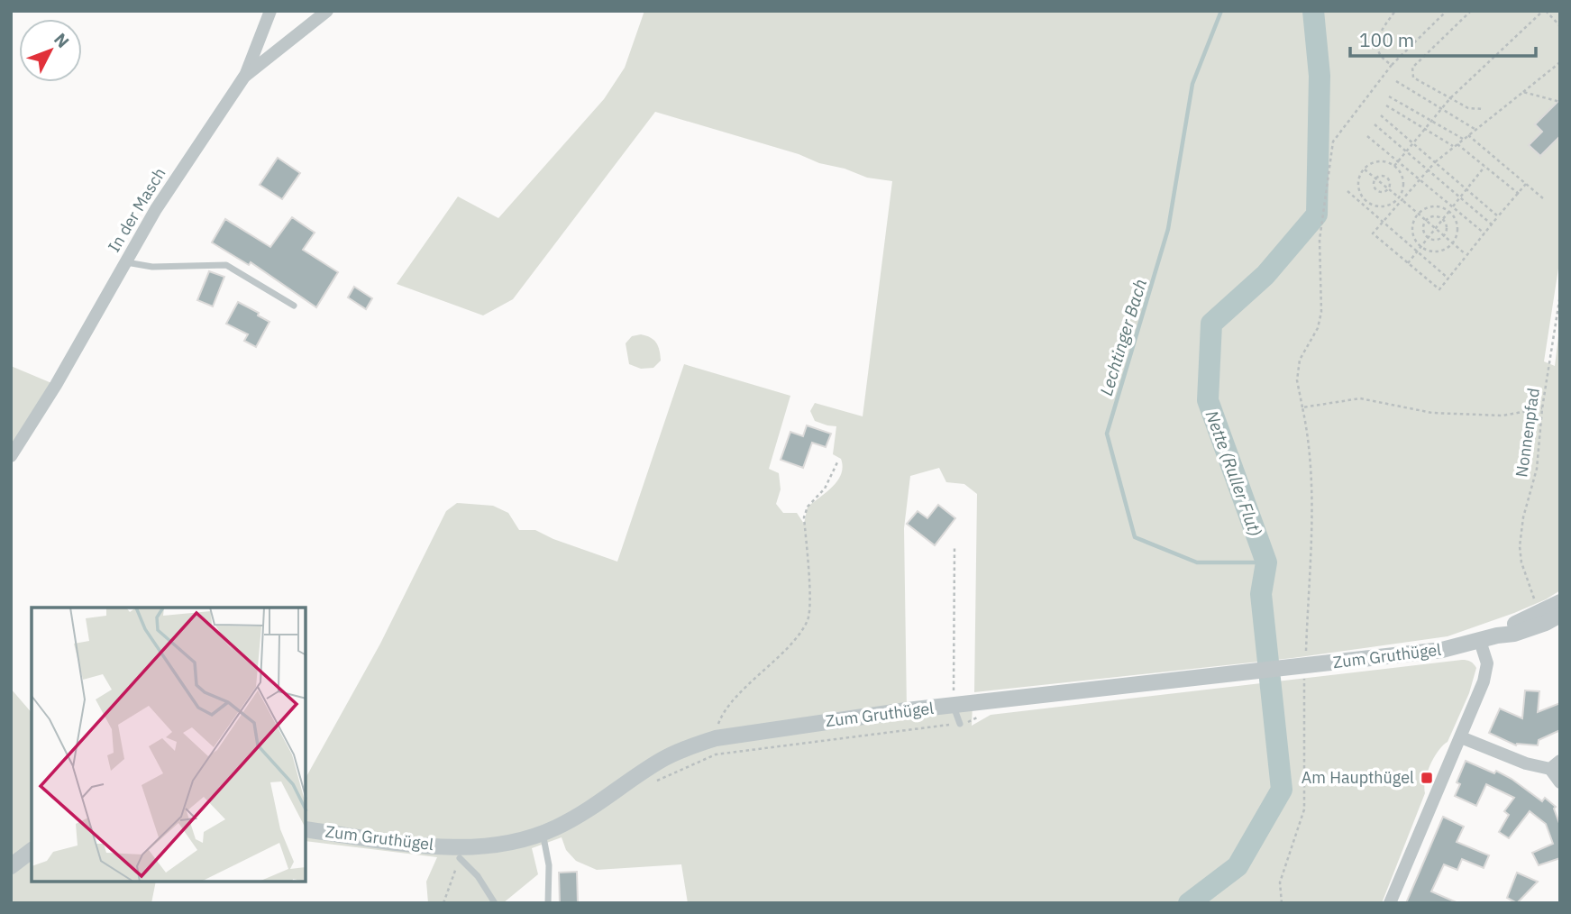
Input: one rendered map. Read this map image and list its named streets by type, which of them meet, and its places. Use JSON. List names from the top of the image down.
{
  "streets": {
    "street": ["In der Masch", "Zum Gruthügel"],
    "path": ["Nonnenpfad"]
  },
  "water": ["Lechtinger Bach", "Nette (Ruller Flut)"],
  "places": {
    "transit": ["Am Haupthügel"]
  },
  "scale_bar": "100 m",
  "north": "top right"
}
